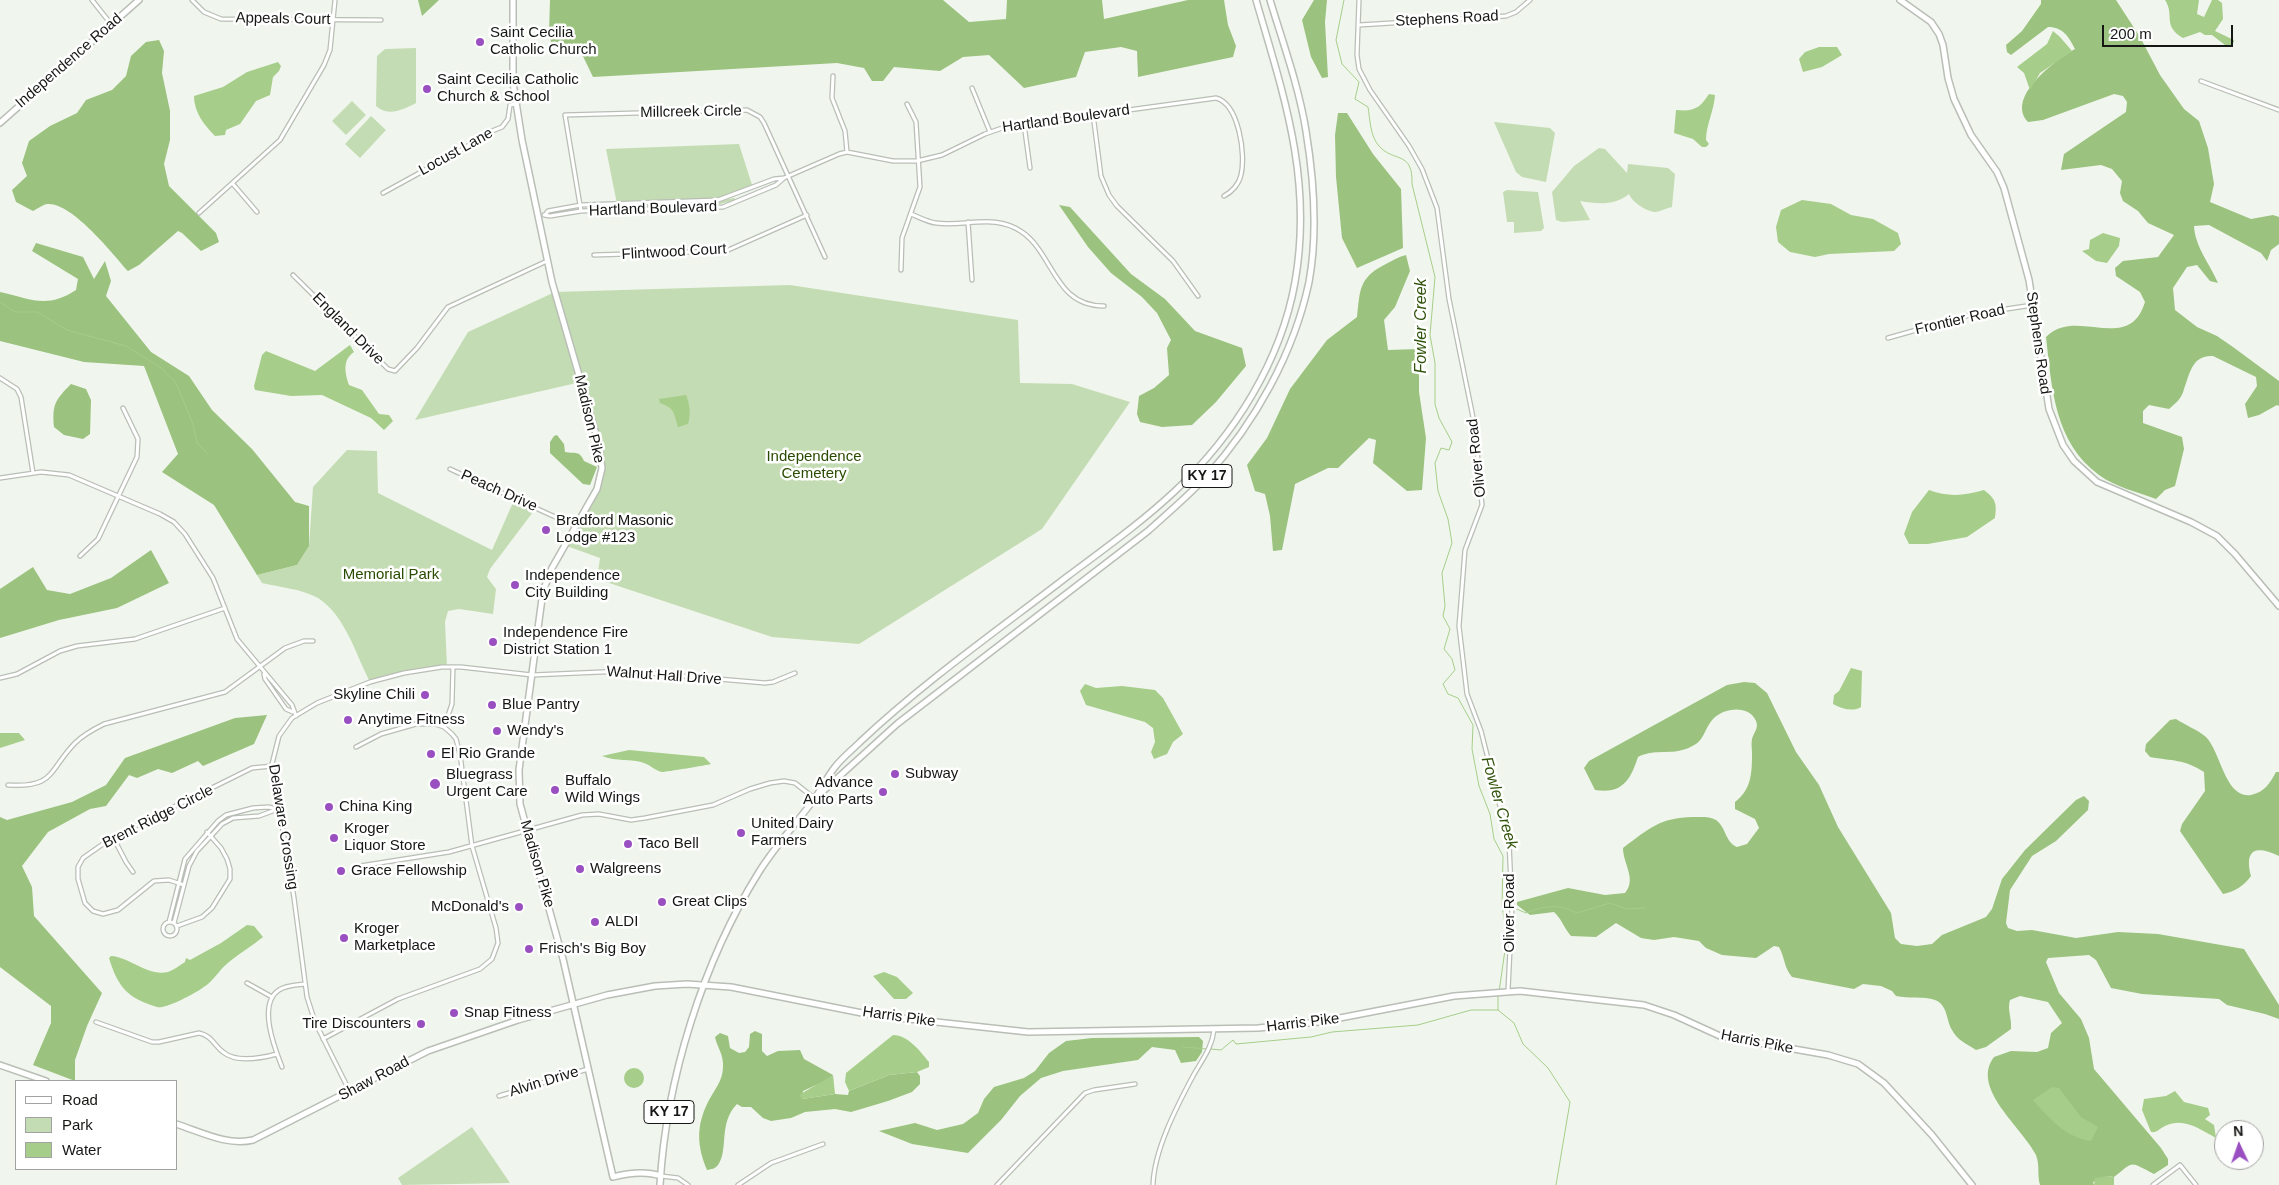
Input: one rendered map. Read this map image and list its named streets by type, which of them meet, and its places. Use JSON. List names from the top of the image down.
{
  "streets": {
    "main road": [
      "Stephens Road",
      "Independence Road",
      "Madison Pike",
      "KY 17",
      "Harris Pike",
      "Shaw Road"
    ],
    "street": [
      "Appeals Court",
      "Millcreek Circle",
      "Hartland Boulevard",
      "Locust Lane",
      "Flintwood Court",
      "Frontier Road",
      "England Drive",
      "Oliver Road",
      "Peach Drive",
      "Walnut Hall Drive",
      "Brent Ridge Circle",
      "Delaware Crossing",
      "Alvin Drive"
    ]
  },
  "crossings": [
    ["Stephens Road", "Frontier Road"],
    ["Stephens Road", "Oliver Road"],
    ["Millcreek Circle", "Hartland Boulevard"],
    ["Millcreek Circle", "Flintwood Court"],
    ["Hartland Boulevard", "Madison Pike"],
    ["Locust Lane", "Madison Pike"],
    ["England Drive", "Madison Pike"],
    ["Madison Pike", "KY 17"],
    ["Madison Pike", "Peach Drive"],
    ["Madison Pike", "Walnut Hall Drive"],
    ["Madison Pike", "Delaware Crossing"],
    ["Madison Pike", "Harris Pike"],
    ["Madison Pike", "Shaw Road"],
    ["Madison Pike", "Alvin Drive"],
    ["Oliver Road", "Harris Pike"],
    ["KY 17", "Harris Pike"],
    ["Walnut Hall Drive", "Delaware Crossing"],
    ["Brent Ridge Circle", "Delaware Crossing"],
    ["Delaware Crossing", "Shaw Road"],
    ["Harris Pike", "Shaw Road"]
  ],
  "water": ["Fowler Creek"],
  "parks": ["Independence Cemetery", "Memorial Park"],
  "places": [
    "Saint Cecilia Catholic Church",
    "Saint Cecilia Catholic Church & School",
    "Bradford Masonic Lodge #123",
    "Independence City Building",
    "Independence Fire District Station 1",
    "Skyline Chili",
    "Blue Pantry",
    "Anytime Fitness",
    "Wendy's",
    "El Rio Grande",
    "Subway",
    "Bluegrass Urgent Care",
    "Buffalo Wild Wings",
    "Advance Auto Parts",
    "China King",
    "United Dairy Farmers",
    "Kroger Liquor Store",
    "Taco Bell",
    "Walgreens",
    "Grace Fellowship",
    "Great Clips",
    "McDonald's",
    "ALDI",
    "Kroger Marketplace",
    "Frisch's Big Boy",
    "Snap Fitness",
    "Tire Discounters"
  ],
  "legend": ["Road", "Park", "Water"],
  "scale_bar": "200 m",
  "north": "top"
}
